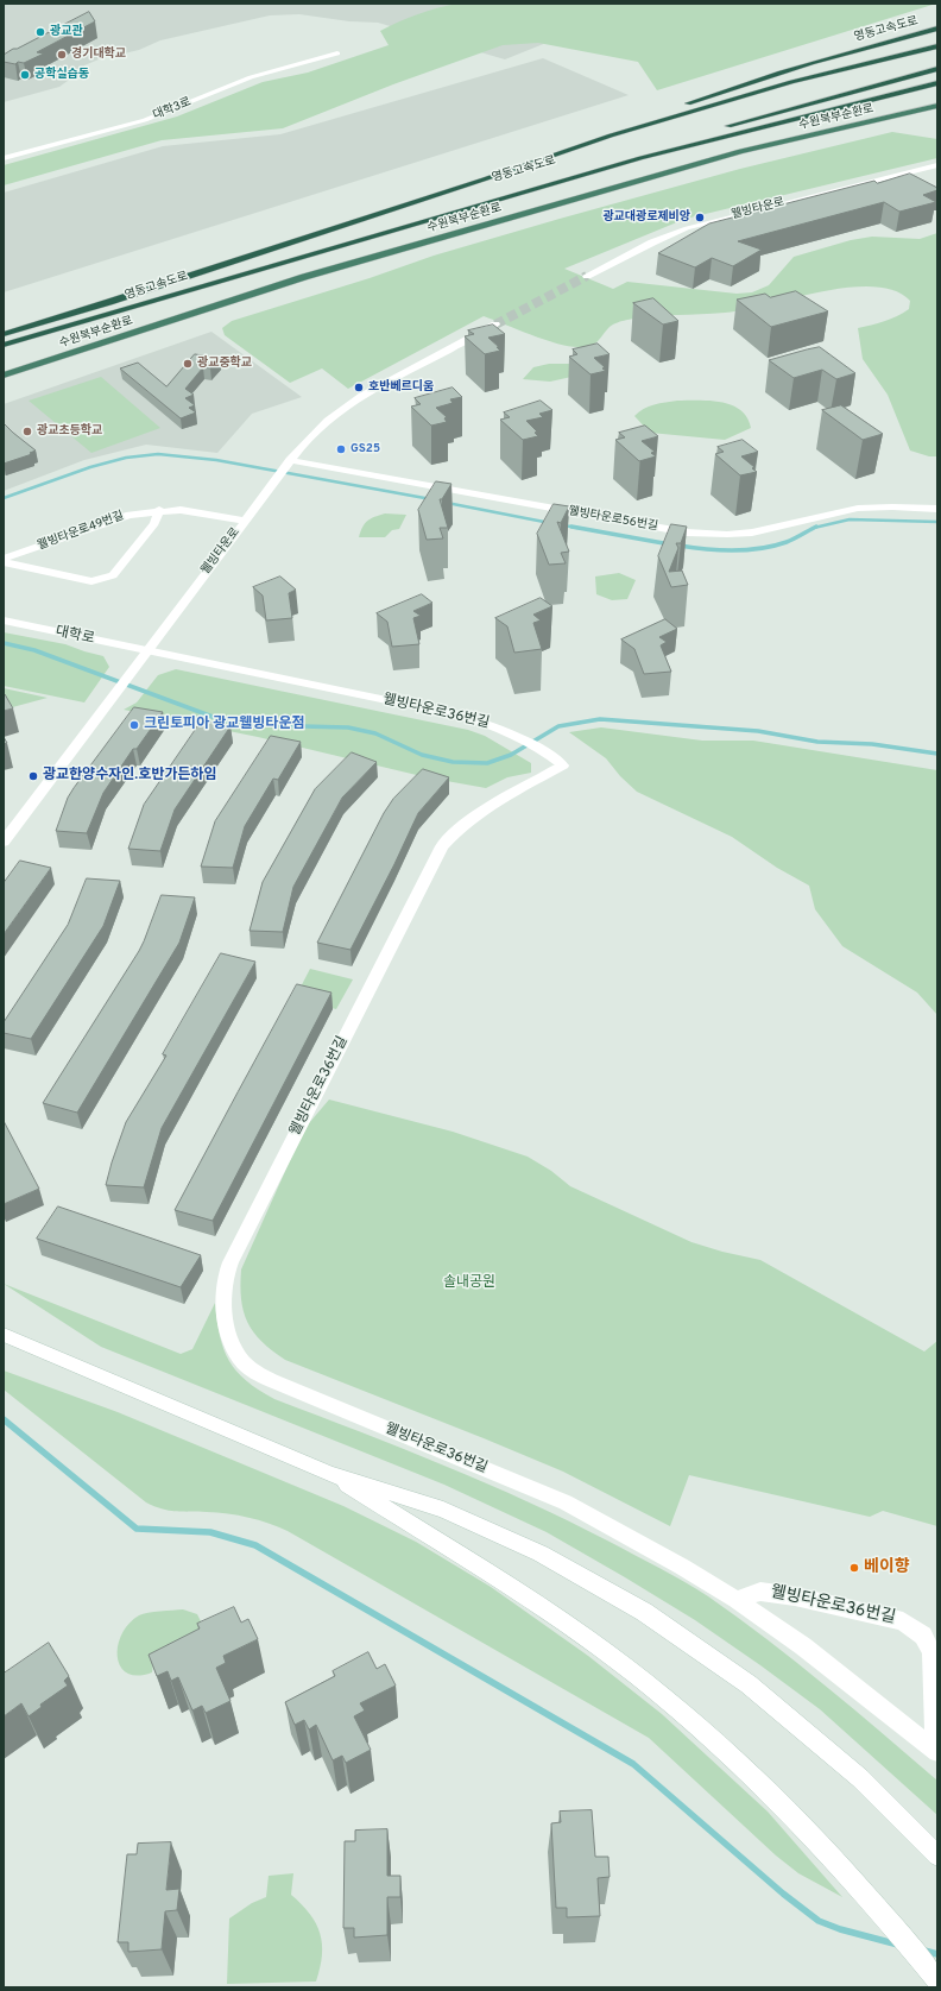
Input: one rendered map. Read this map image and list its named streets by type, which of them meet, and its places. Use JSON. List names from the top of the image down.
{
  "streets": {
    "highway": ["영동고속도로", "수원북부순환로"],
    "street": [
      "대학3로",
      "웰빙타운로",
      "웰빙타운로56번길",
      "웰빙타운로49번길",
      "대학로",
      "웰빙타운로36번길"
    ]
  },
  "crossings": [
    ["웰빙타운로", "웰빙타운로56번길"],
    ["웰빙타운로", "웰빙타운로49번길"],
    ["웰빙타운로", "대학로"],
    ["웰빙타운로", "웰빙타운로36번길"],
    ["대학로", "웰빙타운로36번길"]
  ],
  "parks": ["솔내공원"],
  "places": [
    "광교관",
    "경기대학교",
    "공학실습동",
    "광교대광로제비앙",
    "광교중학교",
    "호반베르디움",
    "광교초등학교",
    "GS25",
    "크린토피아 광교웰빙타운점",
    "광교한양수자인.호반가든하임",
    "베이향"
  ]
}
